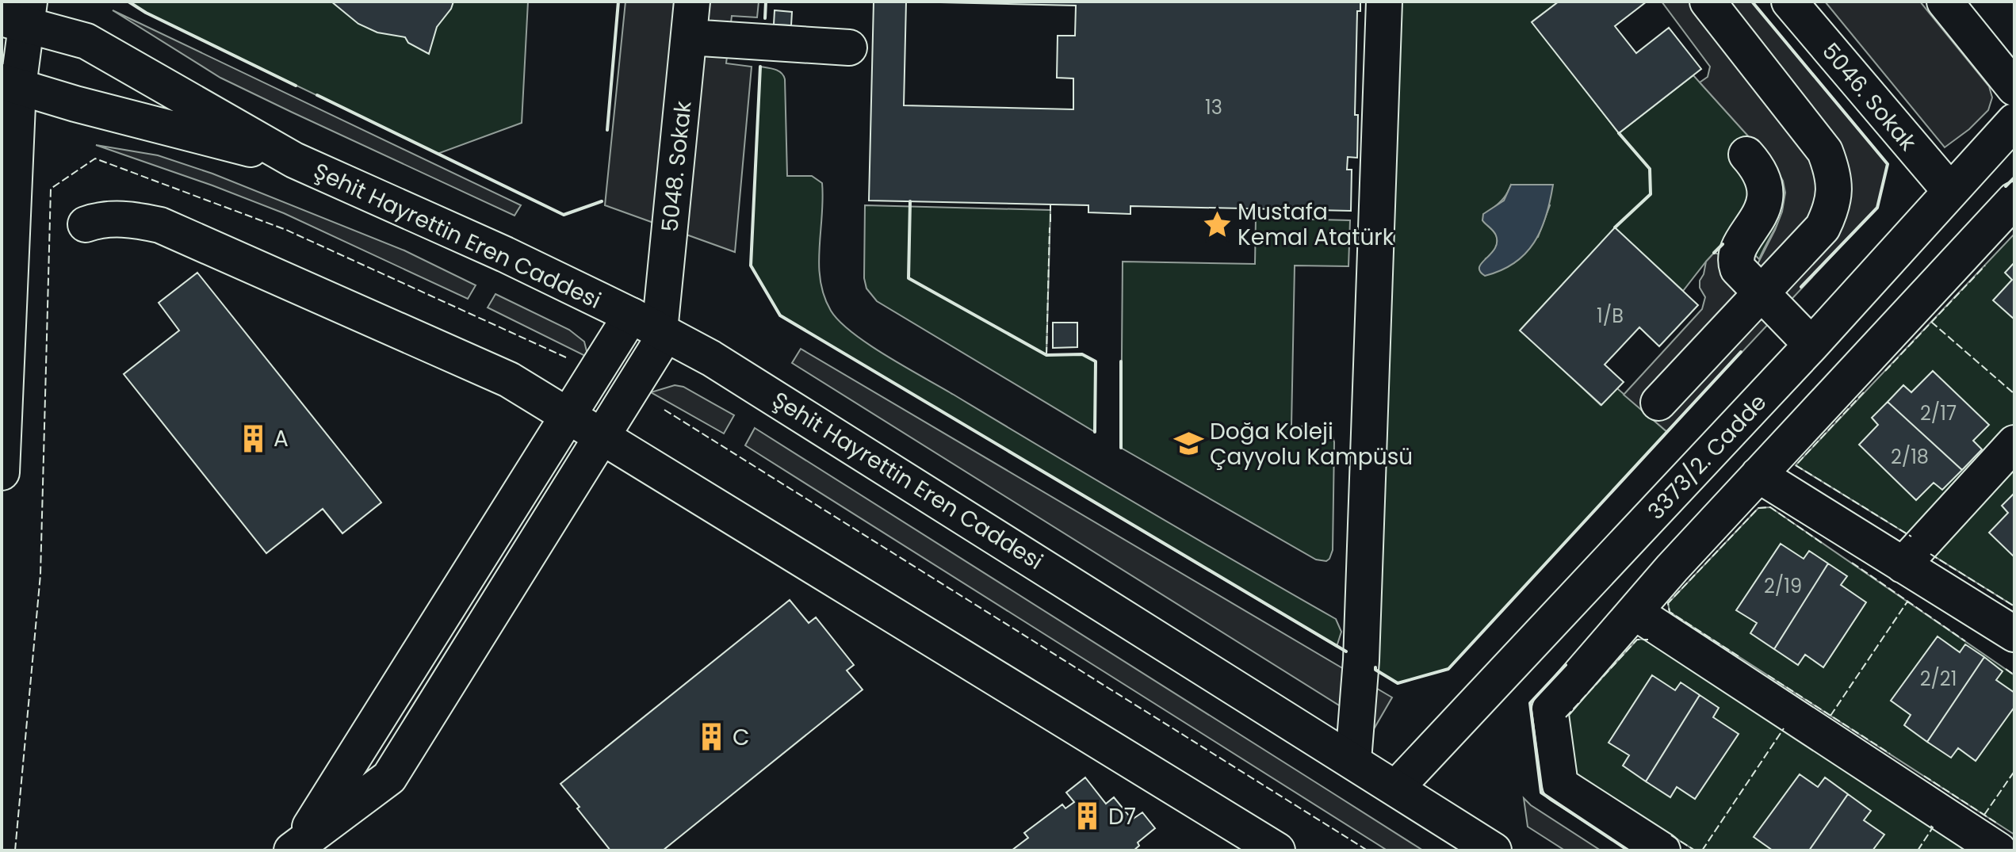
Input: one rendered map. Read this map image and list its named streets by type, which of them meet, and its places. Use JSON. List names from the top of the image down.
{
  "streets": {
    "street": [
      "5046. Sokak",
      "5048. Sokak",
      "Şehit Hayrettin Eren Caddesi",
      "3373/2. Cadde"
    ]
  },
  "crossings": [
    ["5046. Sokak", "3373/2. Cadde"],
    ["5048. Sokak", "Şehit Hayrettin Eren Caddesi"],
    ["Şehit Hayrettin Eren Caddesi", "3373/2. Cadde"]
  ],
  "places": {
    "place": ["Mustafa Kemal Atatürk"],
    "building": ["A", "C", "D7"],
    "school or university": ["Doğa Koleji Çayyolu Kampüsü"]
  },
  "house_numbers": [
    "13",
    "1/B",
    "2/17",
    "2/18",
    "2/19",
    "2/21"
  ]
}
